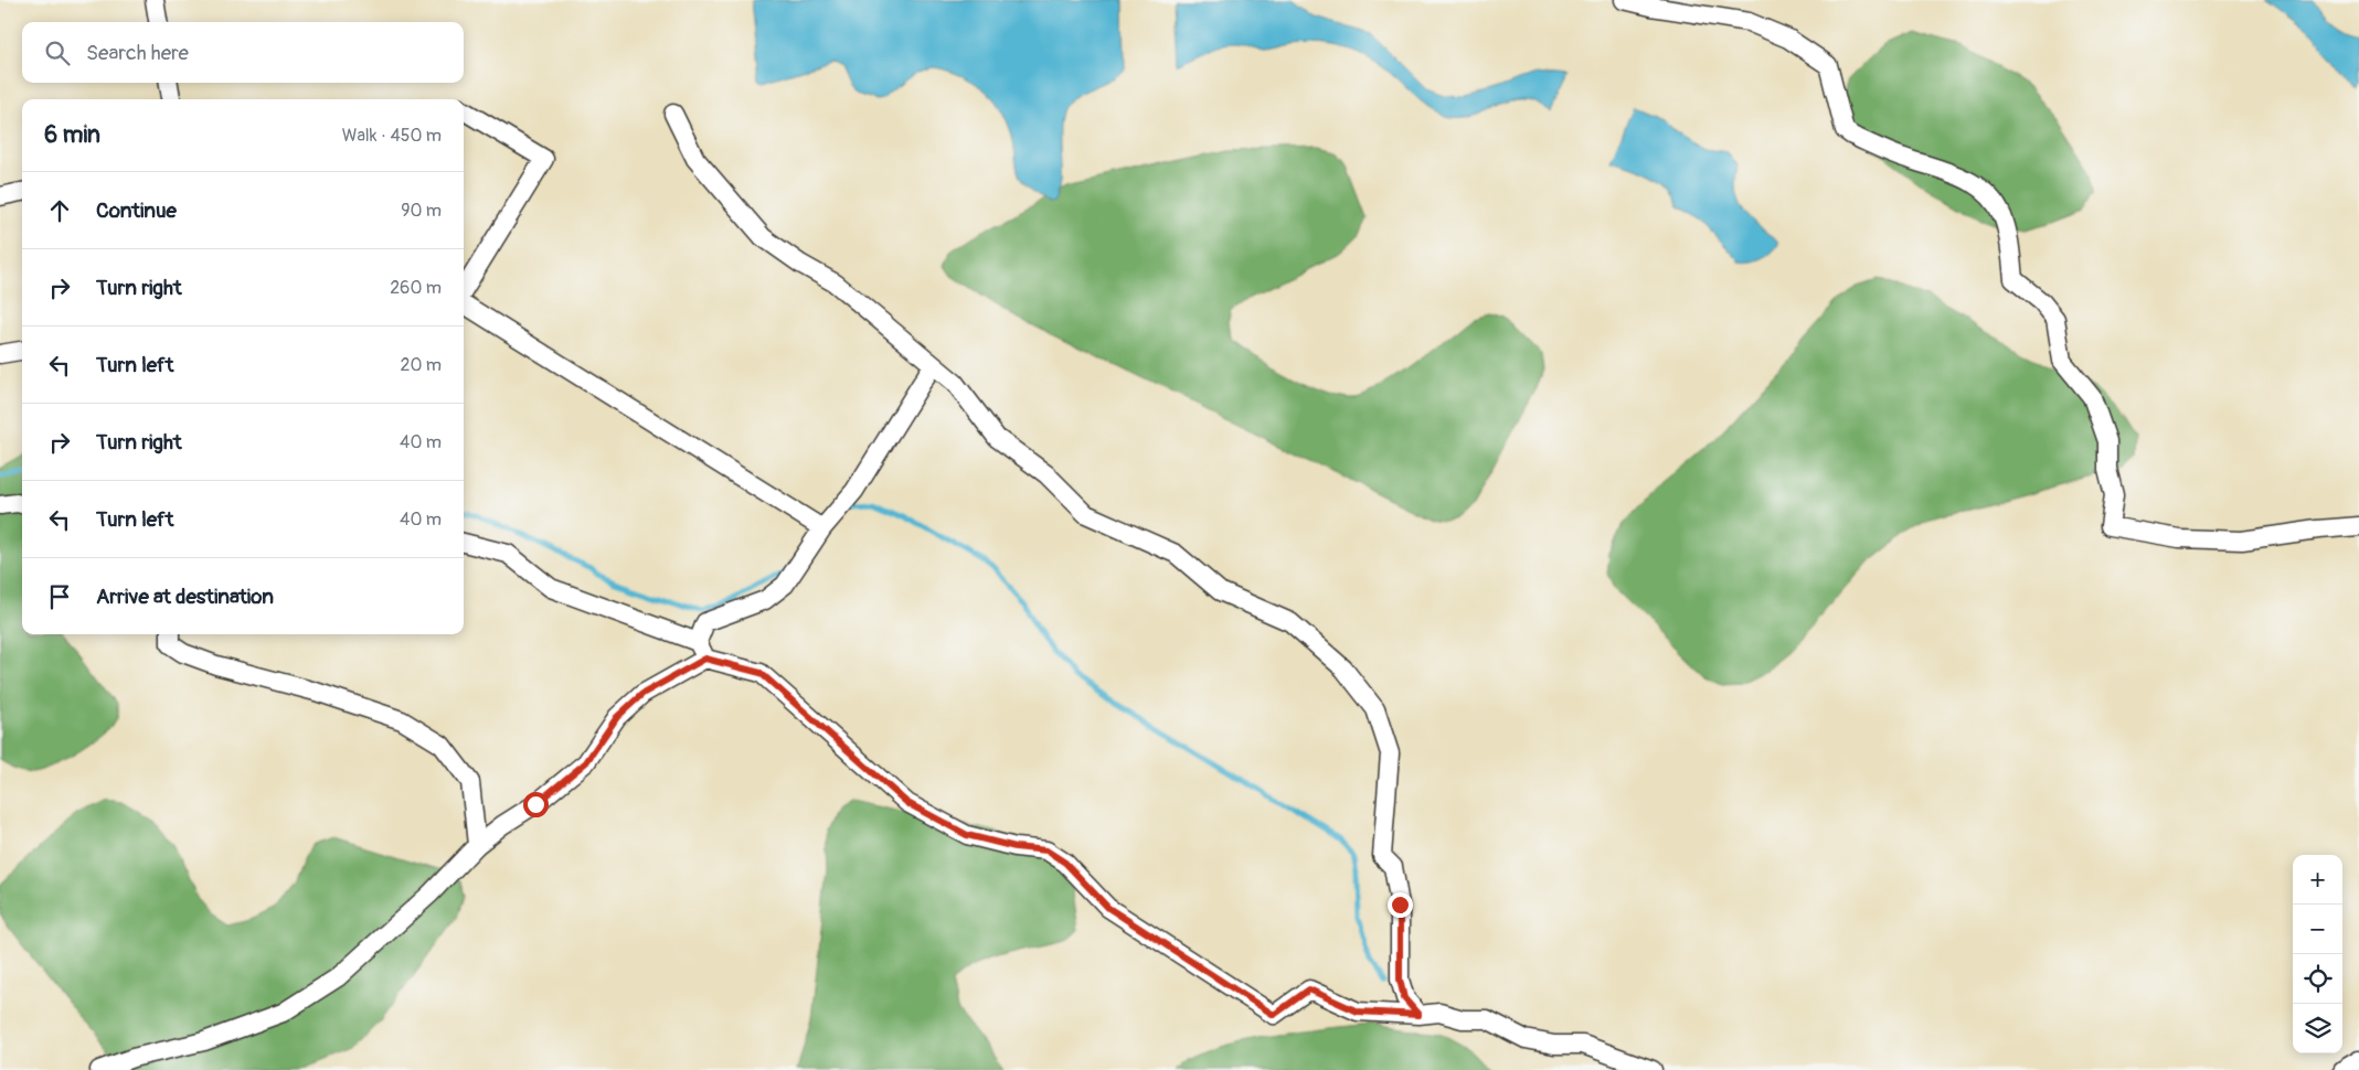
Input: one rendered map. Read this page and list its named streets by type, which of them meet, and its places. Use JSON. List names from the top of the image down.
{
  "page": {
    "search": "Search here",
    "heading": ["6 min", "Walk · 450 m"],
    "list": [
      ["Continue", "90 m"],
      ["Turn right", "260 m"],
      ["Turn left", "20 m"],
      ["Turn right", "40 m"],
      ["Turn left", "40 m"],
      "Arrive at destination"
    ],
    "map_buttons": ["+", "−"]
  }
}
